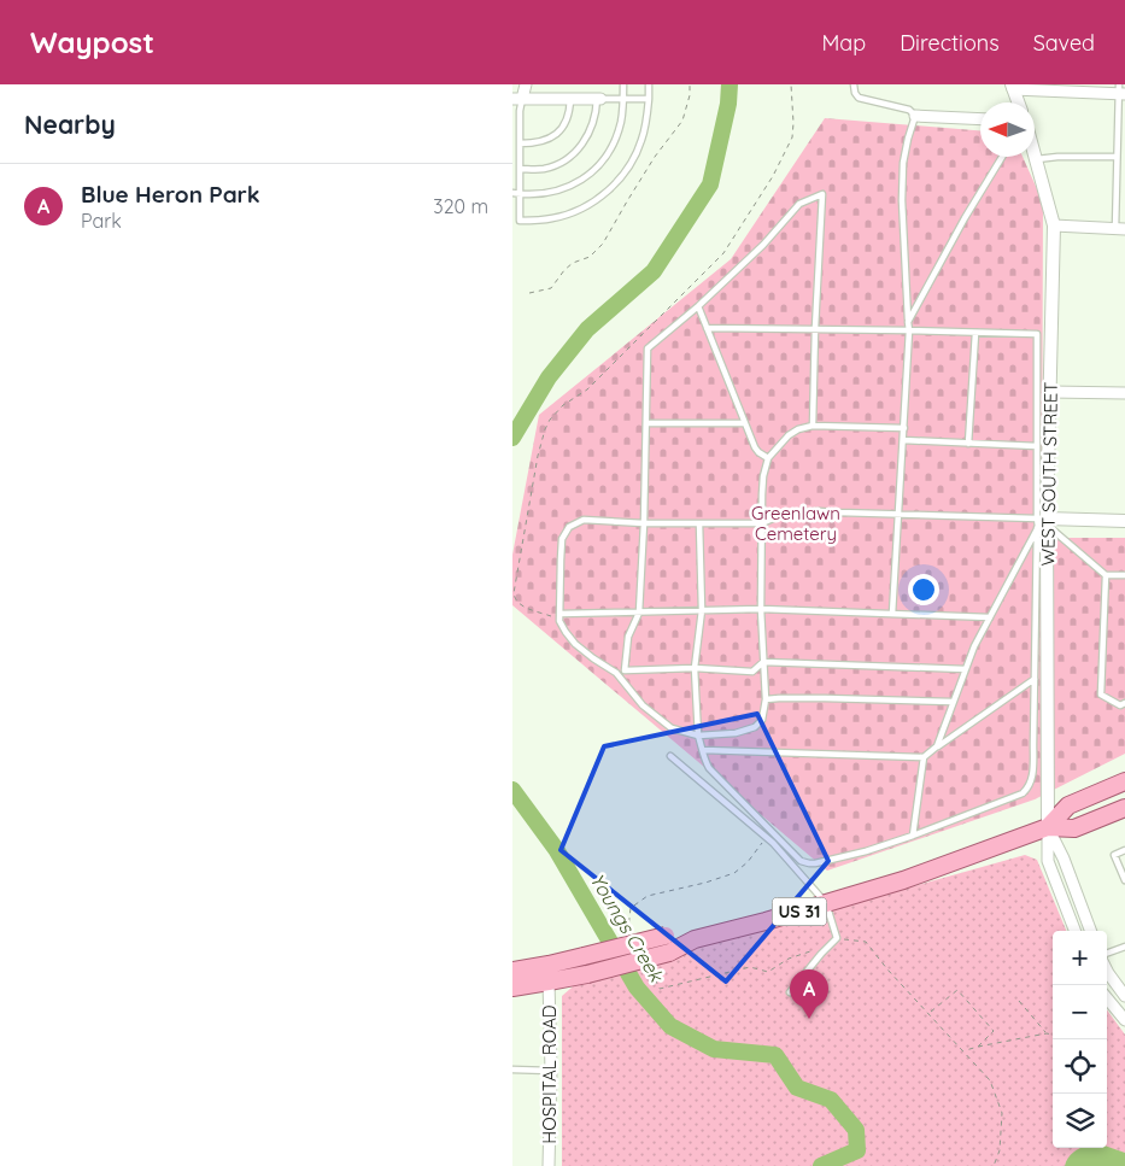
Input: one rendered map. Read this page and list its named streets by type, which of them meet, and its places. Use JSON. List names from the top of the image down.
{
  "streets": {
    "main road": ["US 31"],
    "street": ["WEST SOUTH STREET", "HOSPITAL ROAD"]
  },
  "crossings": [
    ["WEST SOUTH STREET", "US 31"],
    ["US 31", "HOSPITAL ROAD"]
  ],
  "water": ["Youngs Creek"],
  "parks": ["Greenlawn Cemetery"],
  "north": "left",
  "page": {
    "header": "Waypost",
    "nav": ["Map", "Directions", "Saved"],
    "heading": "Nearby",
    "list": [
      {
        "mark": "A",
        "name": "Blue Heron Park",
        "note": "Park",
        "value": "320 m"
      }
    ],
    "map_buttons": ["+", "−"],
    "pins": "A"
  }
}
